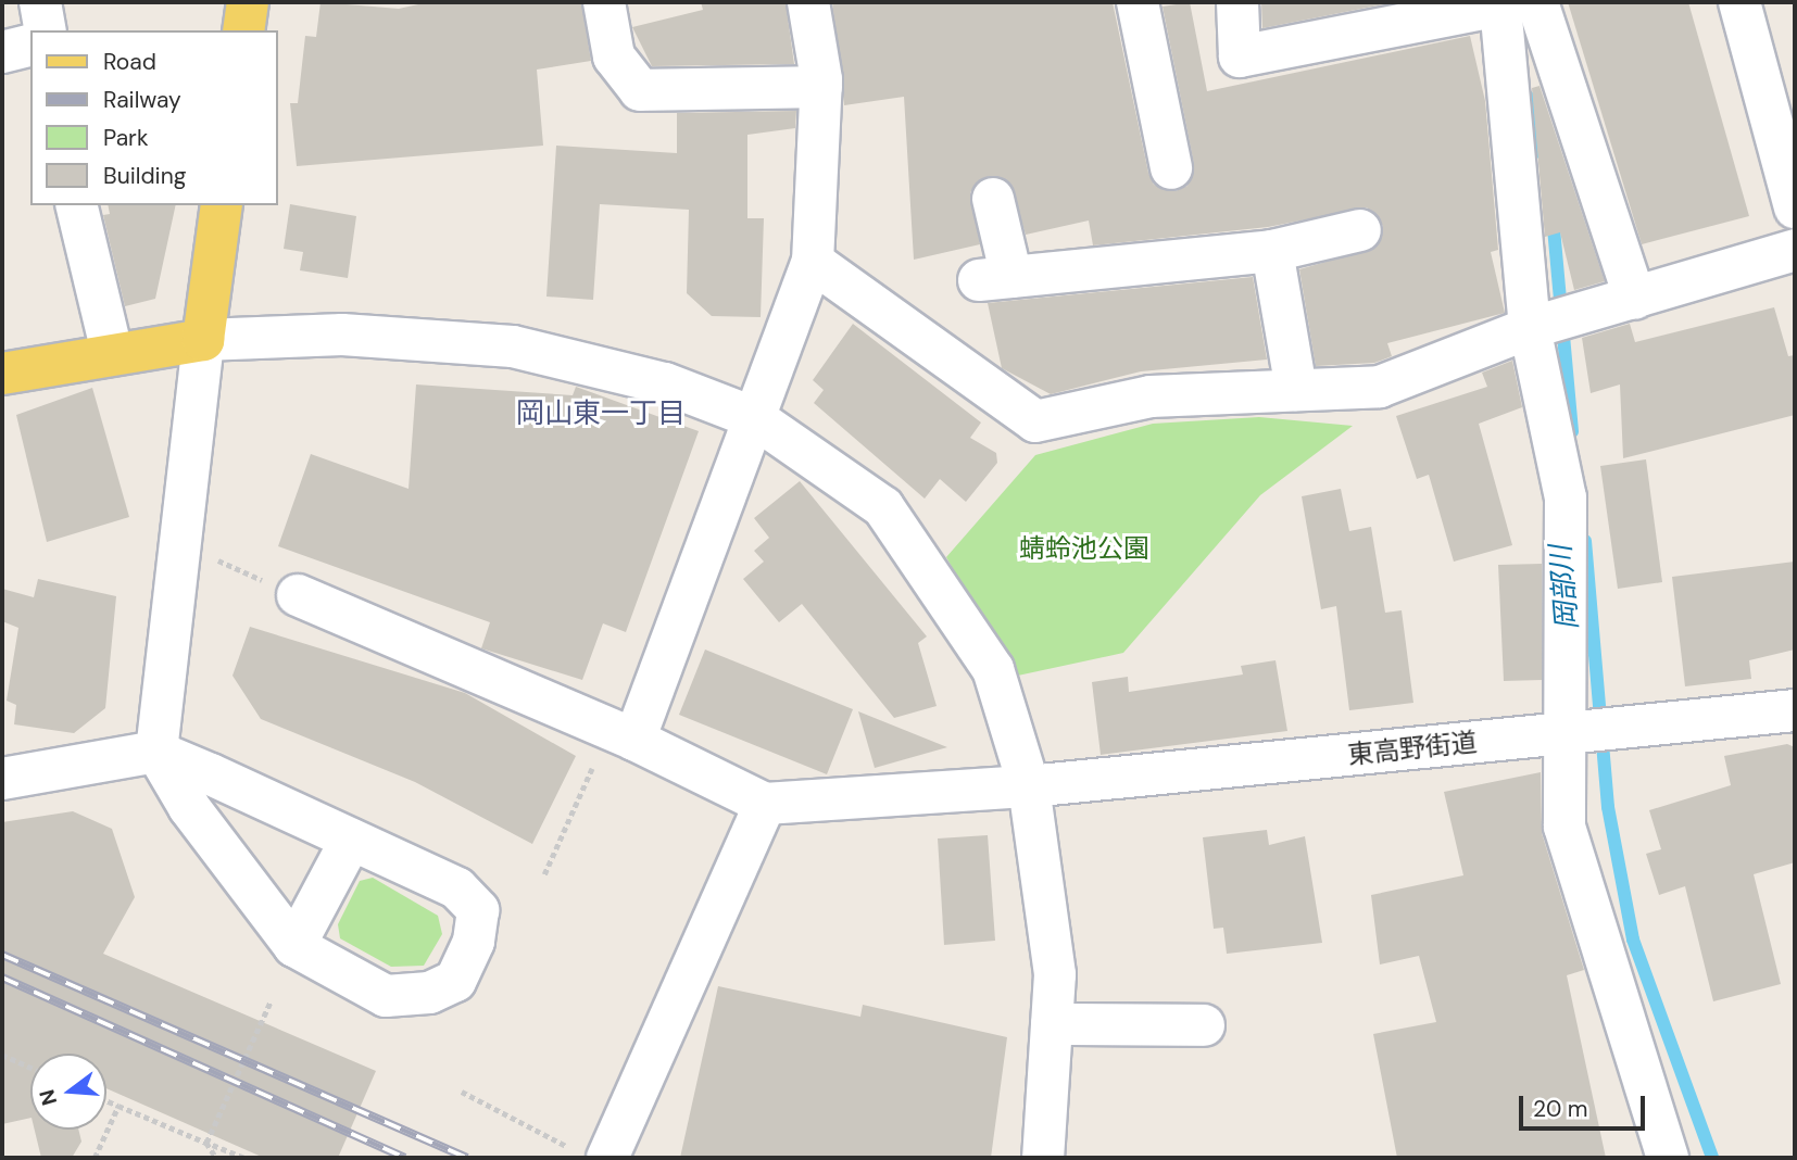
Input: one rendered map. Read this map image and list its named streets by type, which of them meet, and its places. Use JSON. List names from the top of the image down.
{
  "streets": {
    "street": ["東高野街道"]
  },
  "districts": ["岡山東一丁目"],
  "water": ["岡部川"],
  "parks": ["蜻蛉池公園"],
  "legend": [
    "Road",
    "Railway",
    "Park",
    "Building"
  ],
  "scale_bar": "20 m",
  "north": "left"
}
